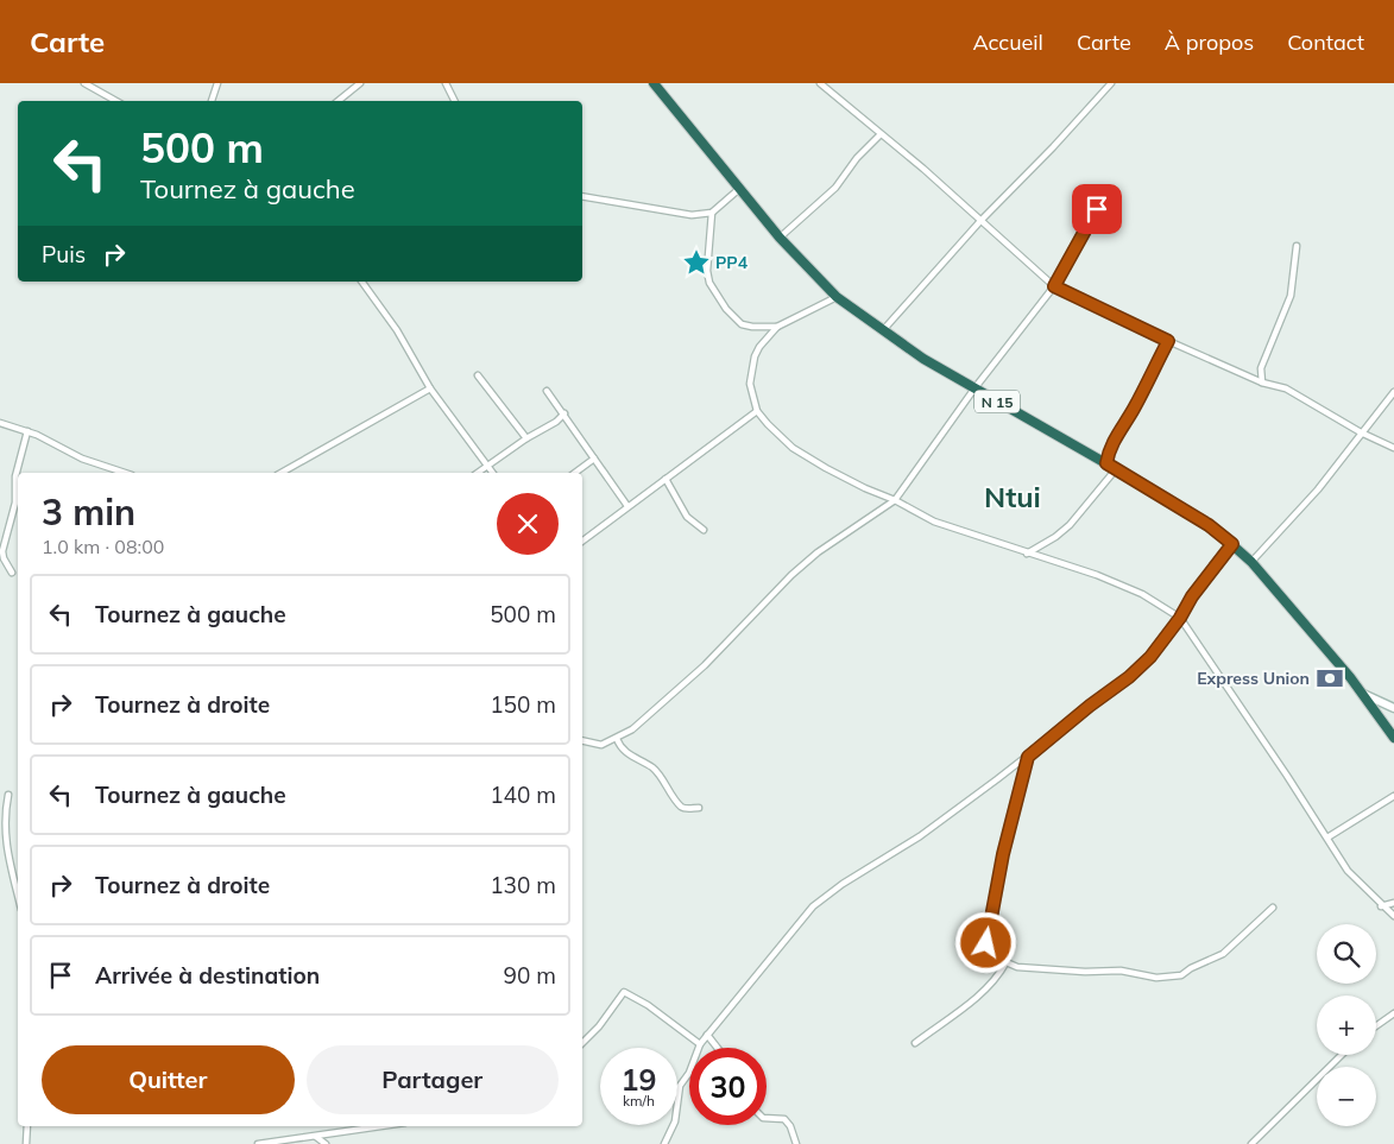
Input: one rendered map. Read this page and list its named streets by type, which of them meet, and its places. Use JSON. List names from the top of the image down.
{
  "streets": {
    "highway": ["N 15"]
  },
  "districts": ["Ntui"],
  "places": {
    "place": ["PP4"],
    "bank": ["Express Union"]
  },
  "page": {
    "header": "Carte",
    "nav": [
      "Accueil",
      "Carte",
      "À propos",
      "Contact"
    ],
    "turn": ["500 m", "Tournez à gauche"],
    "then": "Puis",
    "heading": ["3 min", "1.0 km · 08:00"],
    "list": [
      {
        "name": "Tournez à gauche",
        "value": "500 m"
      },
      {
        "name": "Tournez à droite",
        "value": "150 m"
      },
      {
        "name": "Tournez à gauche",
        "value": "140 m"
      },
      {
        "name": "Tournez à droite",
        "value": "130 m"
      },
      {
        "name": "Arrivée à destination",
        "value": "90 m"
      }
    ],
    "map_buttons": ["+", "−"],
    "buttons": ["Quitter", "Partager"],
    "speed": "19 km/h",
    "limit": "30"
  }
}
